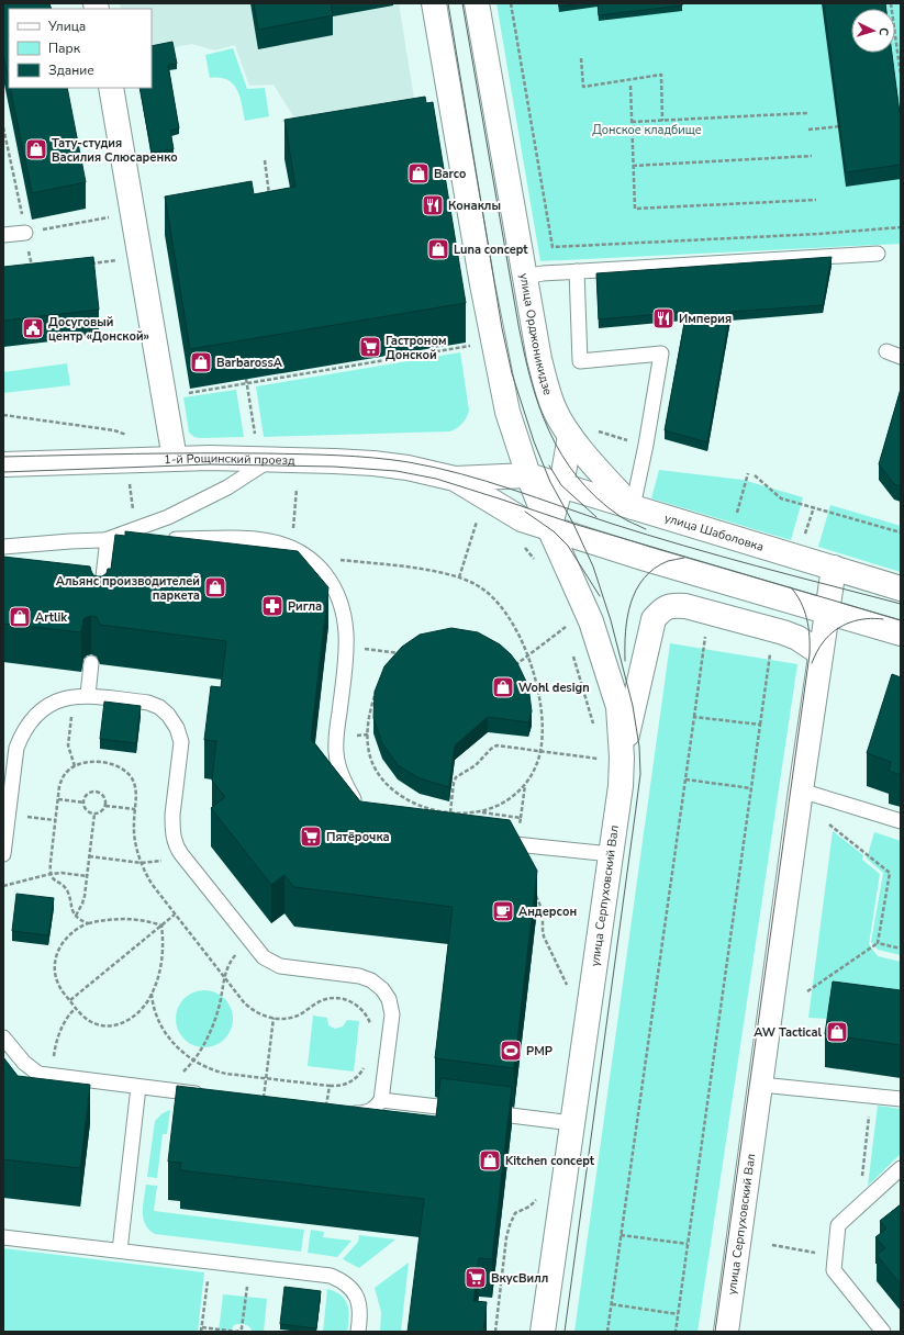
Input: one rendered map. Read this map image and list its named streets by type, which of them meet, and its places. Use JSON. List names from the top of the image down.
{
  "streets": {
    "main road": [
      "улица Орджоникидзе",
      "1-й Рощинский проезд",
      "улица Шаболовка",
      "улица Серпуховский Вал"
    ]
  },
  "crossings": [
    ["улица Орджоникидзе", "улица Шаболовка"],
    ["1-й Рощинский проезд", "улица Шаболовка"],
    ["1-й Рощинский проезд", "улица Серпуховский Вал"],
    ["улица Шаболовка", "улица Серпуховский Вал"]
  ],
  "parks": ["Донское кладбище"],
  "places": {
    "shop": [
      "Тату-студия Василия Слюсаренко",
      "Barco",
      "Luna concept",
      "BarbarossA",
      "Альянс производителей паркета",
      "Artlik",
      "Wohl design",
      "AW Tactical",
      "Kitchen concept"
    ],
    "restaurant": ["Конаклы", "Империя"],
    "public building": ["Досуговый центр «Донской»"],
    "supermarket": ["Гастроном Донской", "Пятёрочка", "ВкусВилл"],
    "pharmacy": ["Ригла"],
    "cafe": ["Андерсон"],
    "sports": ["PMP"]
  },
  "legend": ["Улица", "Парк", "Здание"],
  "north": "right"
}
